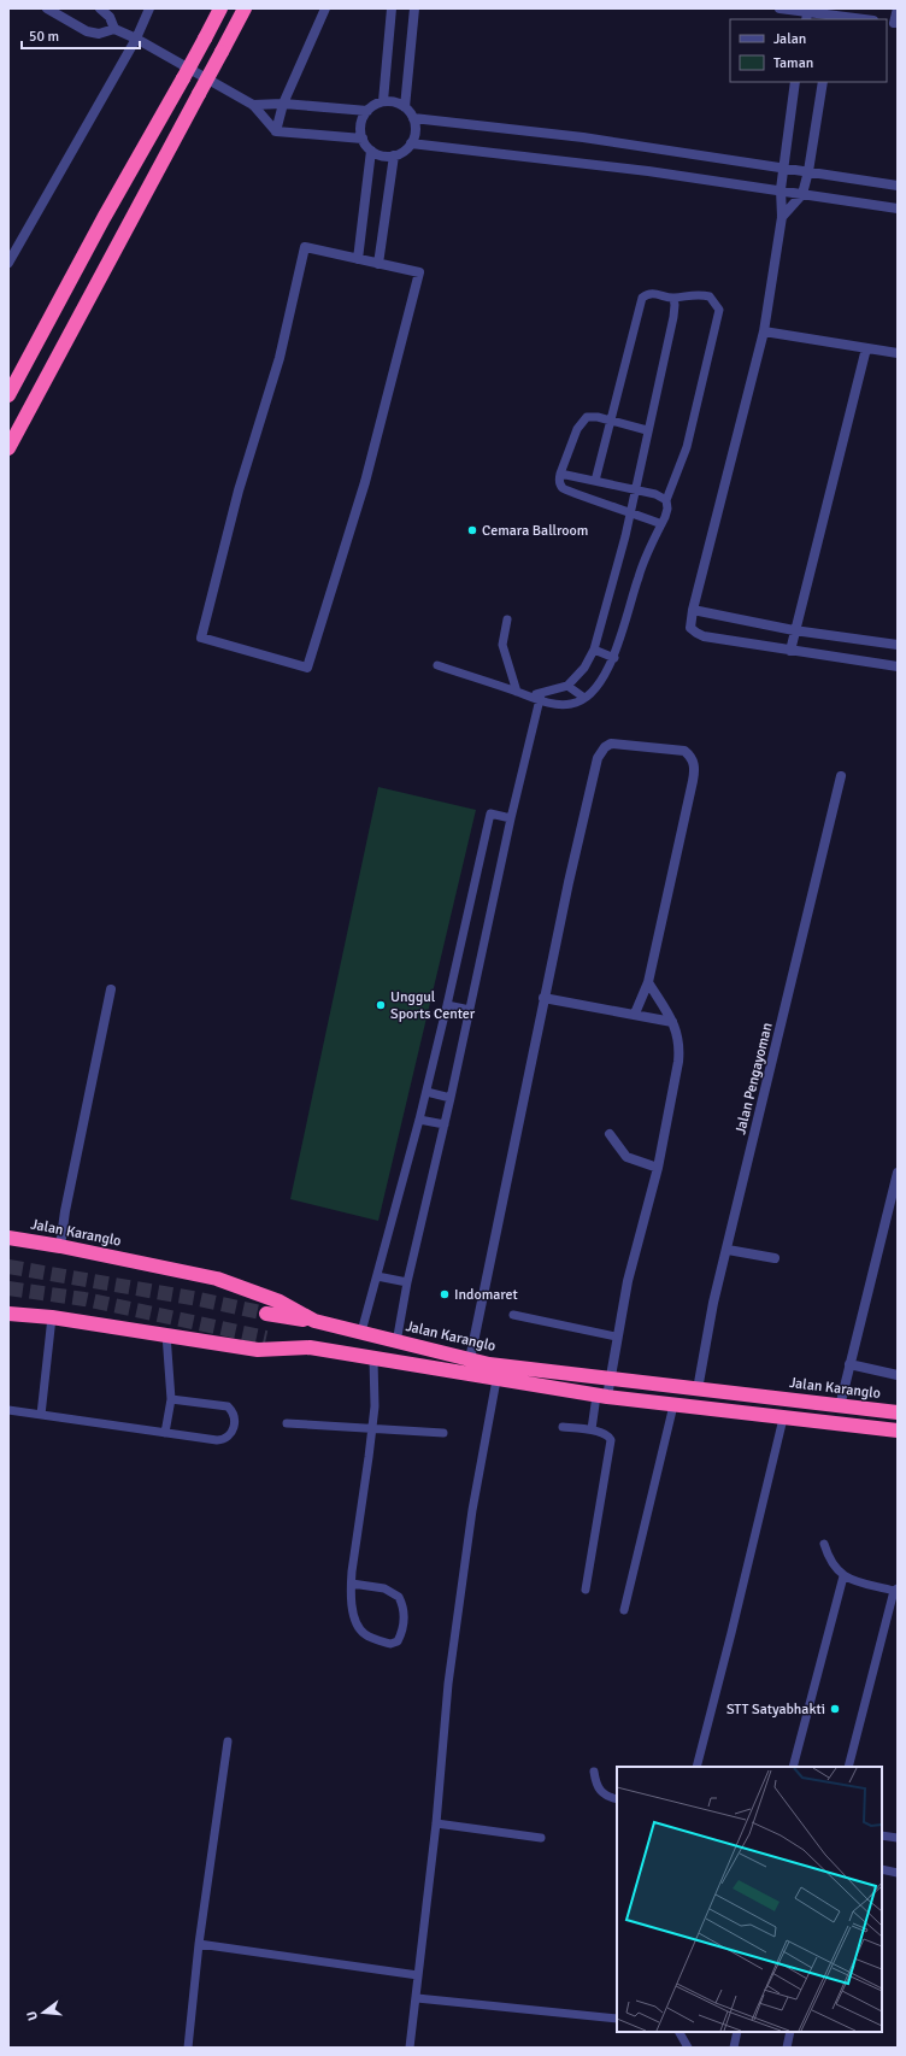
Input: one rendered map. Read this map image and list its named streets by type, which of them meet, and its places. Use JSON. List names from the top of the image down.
{
  "streets": {
    "highway": ["Jalan Karanglo"],
    "street": ["Jalan Pengayoman"]
  },
  "crossings": [
    ["Jalan Pengayoman", "Jalan Karanglo"]
  ],
  "places": [
    "Cemara Ballroom",
    "Unggul Sports Center",
    "Indomaret",
    "STT Satyabhakti"
  ],
  "legend": ["Jalan", "Taman"],
  "scale_bar": "50 m",
  "north": "left"
}
